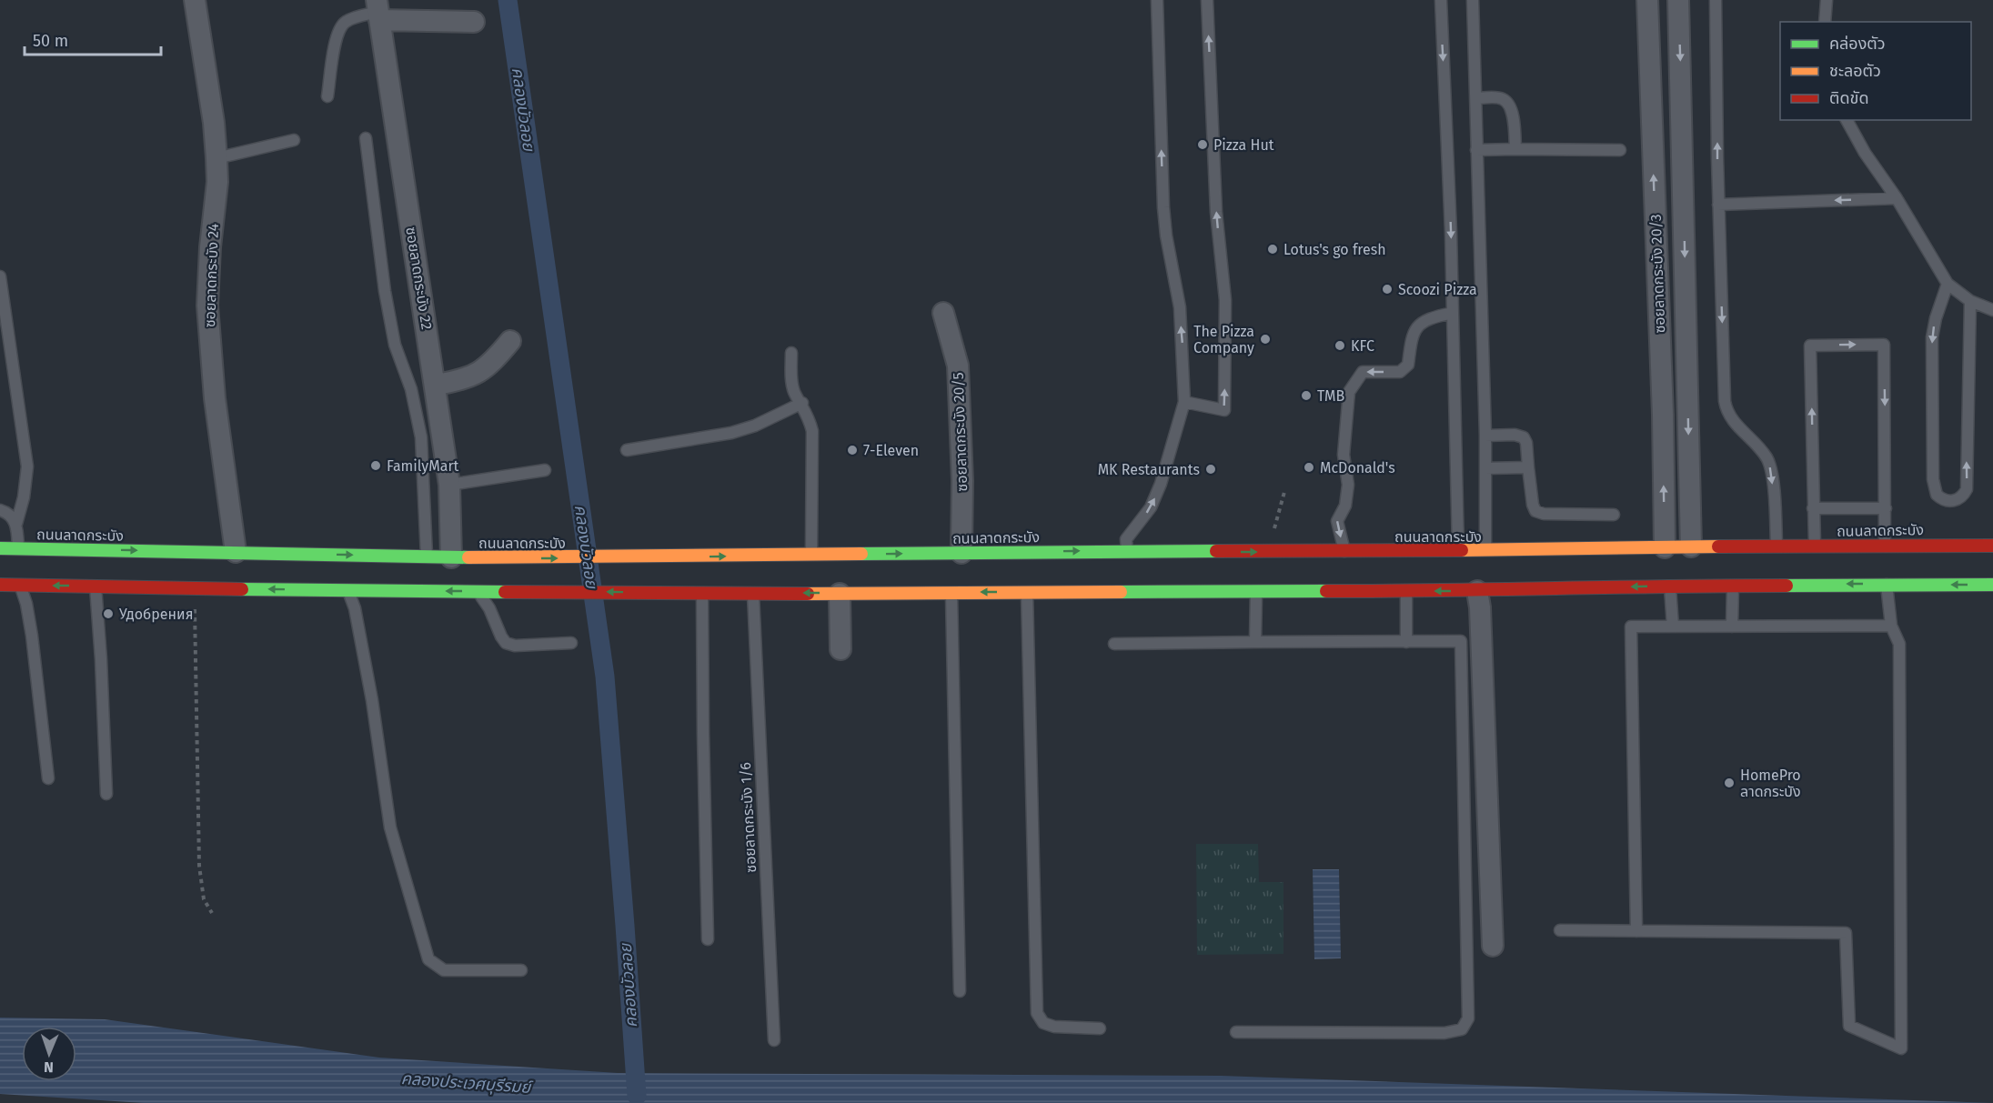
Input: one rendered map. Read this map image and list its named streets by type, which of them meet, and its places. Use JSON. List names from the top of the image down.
{
  "streets": {
    "main road": ["ถนนลาดกระบัง"],
    "street": [
      "ซอยลาดกระบัง 20/3",
      "ซอยลาดกระบัง 24",
      "ซอยลาดกระบัง 22",
      "ซอยลาดกระบัง 20/5"
    ],
    "lane": ["ซอยลาดกระบัง 1/6"]
  },
  "crossings": [
    ["ซอยลาดกระบัง 20/3", "ถนนลาดกระบัง"],
    ["ซอยลาดกระบัง 24", "ถนนลาดกระบัง"],
    ["ซอยลาดกระบัง 22", "ถนนลาดกระบัง"],
    ["ซอยลาดกระบัง 20/5", "ถนนลาดกระบัง"]
  ],
  "water": ["คลองบัวลอย", "คลองประเวศบุรีรมย์"],
  "places": [
    "Pizza Hut",
    "Lotus's go fresh",
    "Scoozi Pizza",
    "The Pizza Company",
    "KFC",
    "TMB",
    "7-Eleven",
    "FamilyMart",
    "McDonald's",
    "MK Restaurants",
    "Удобрения",
    "HomePro ลาดกระบัง"
  ],
  "legend": ["คล่องตัว", "ชะลอตัว", "ติดขัด"],
  "scale_bar": "50 m",
  "north": "bottom"
}
